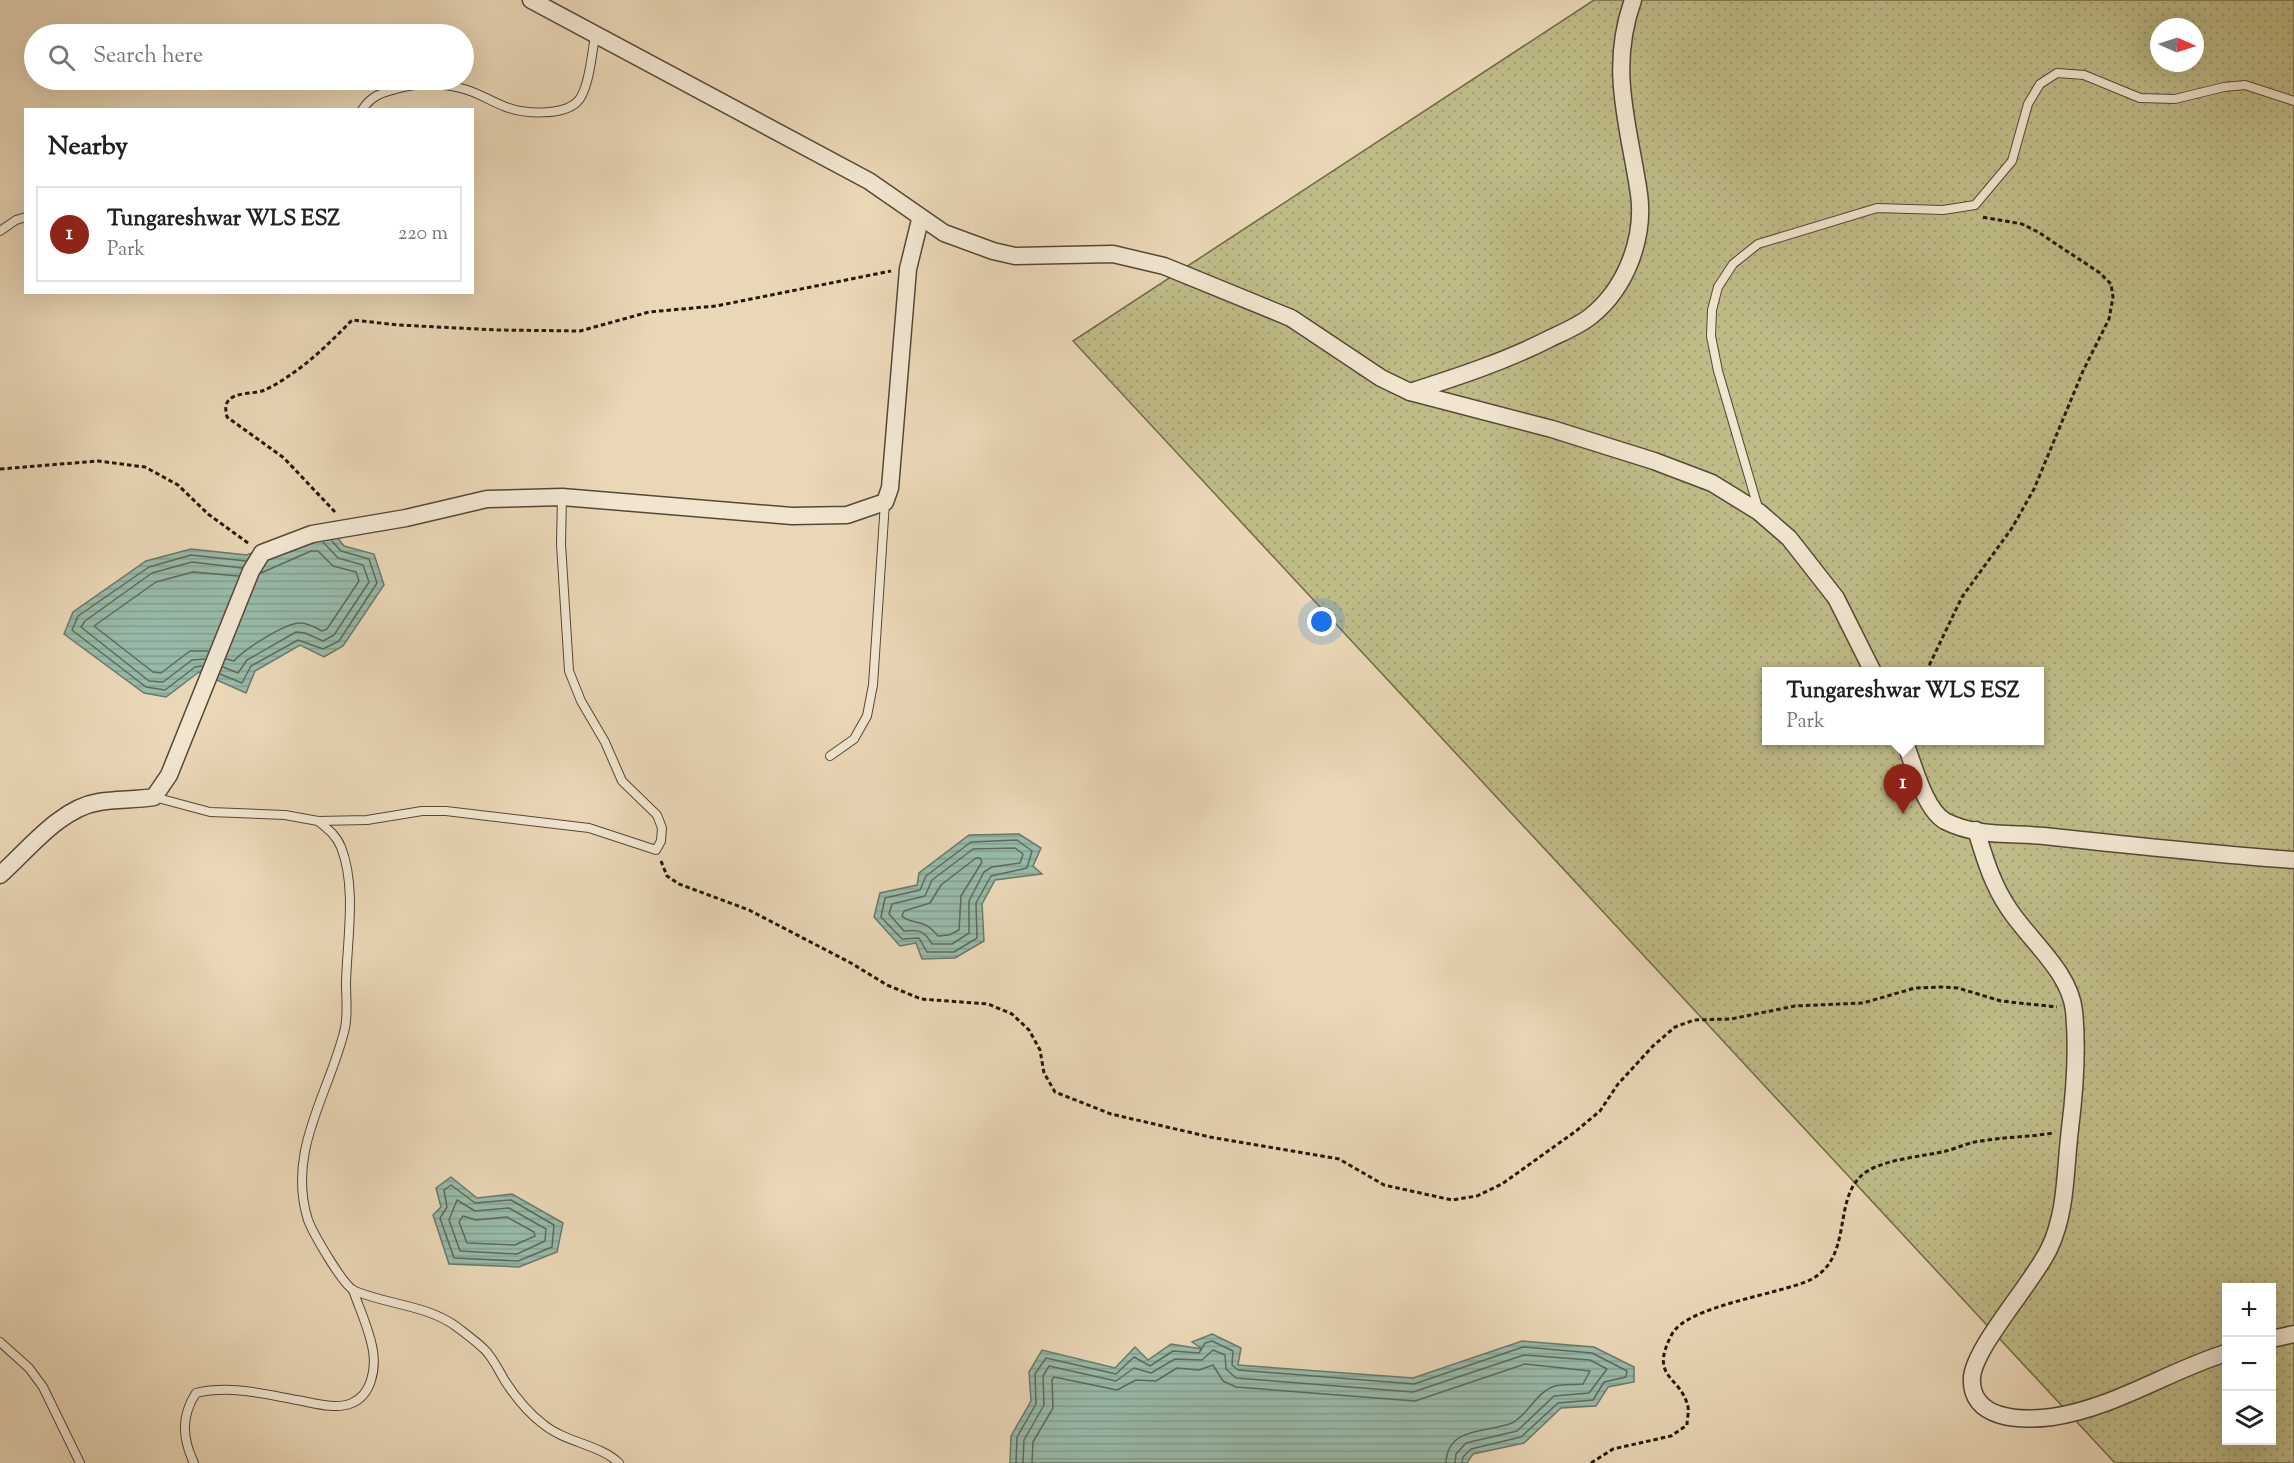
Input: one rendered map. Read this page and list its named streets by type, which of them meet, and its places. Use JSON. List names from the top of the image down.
{
  "north": "right",
  "page": {
    "search": "Search here",
    "heading": "Nearby",
    "list": [
      {
        "mark": "1",
        "name": "Tungareshwar WLS ESZ",
        "note": "Park",
        "value": "220 m"
      }
    ],
    "popup": ["Tungareshwar WLS ESZ", "Park"],
    "pins": "1",
    "map_buttons": ["+", "−"]
  }
}
